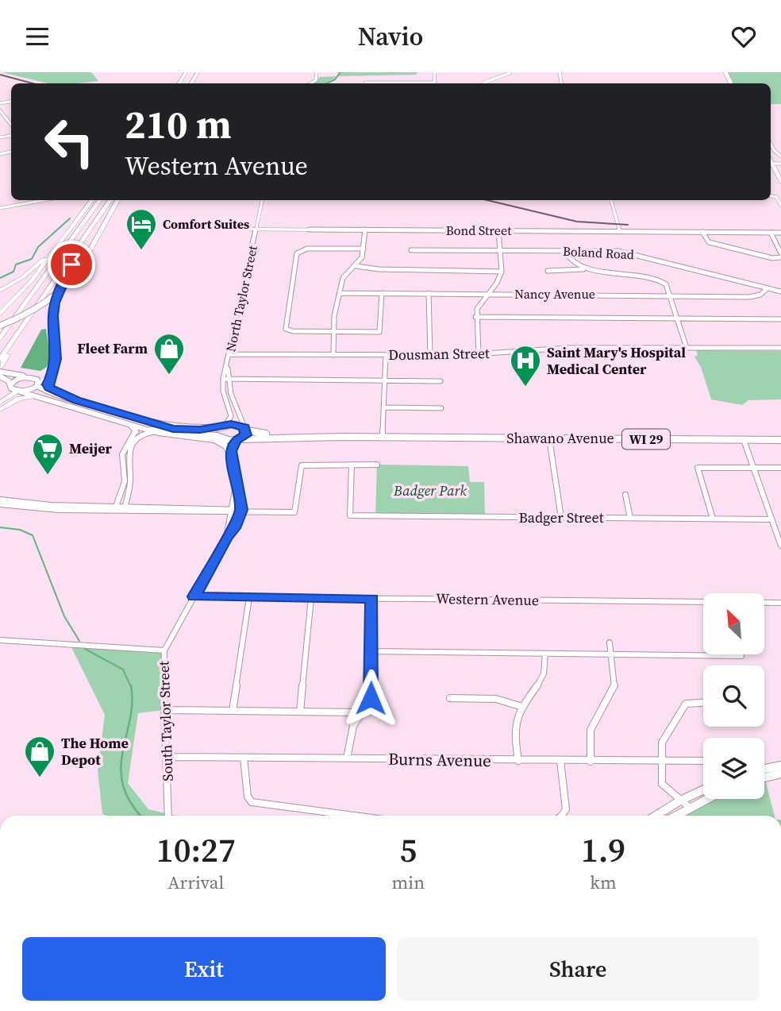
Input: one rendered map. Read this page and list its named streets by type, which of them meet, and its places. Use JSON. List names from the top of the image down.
{
  "streets": {
    "main road": ["Shawano Avenue", "WI 29"],
    "street": [
      "Bond Street",
      "Boland Road",
      "Nancy Avenue",
      "North Taylor Street",
      "Dousman Street",
      "Badger Street",
      "Western Avenue",
      "South Taylor Street",
      "Burns Avenue"
    ]
  },
  "crossings": [
    ["Bond Street", "North Taylor Street"],
    ["Boland Road", "Nancy Avenue"],
    ["North Taylor Street", "Dousman Street"],
    ["Shawano Avenue", "WI 29"],
    ["Shawano Avenue", "South Taylor Street"],
    ["WI 29", "South Taylor Street"],
    ["Western Avenue", "South Taylor Street"],
    ["South Taylor Street", "Burns Avenue"]
  ],
  "parks": ["Badger Park"],
  "places": {
    "hotel": ["Comfort Suites"],
    "shop": ["Fleet Farm", "The Home Depot"],
    "hospital": ["Saint Mary's Hospital Medical Center"],
    "supermarket": ["Meijer"]
  },
  "north": "top left",
  "page": {
    "header": "Navio",
    "turn": ["210 m", "Western Avenue"],
    "eta": [
      "10:27",
      "Arrival",
      "5",
      "min",
      "1.9",
      "km"
    ],
    "buttons": ["Exit", "Share"]
  }
}
